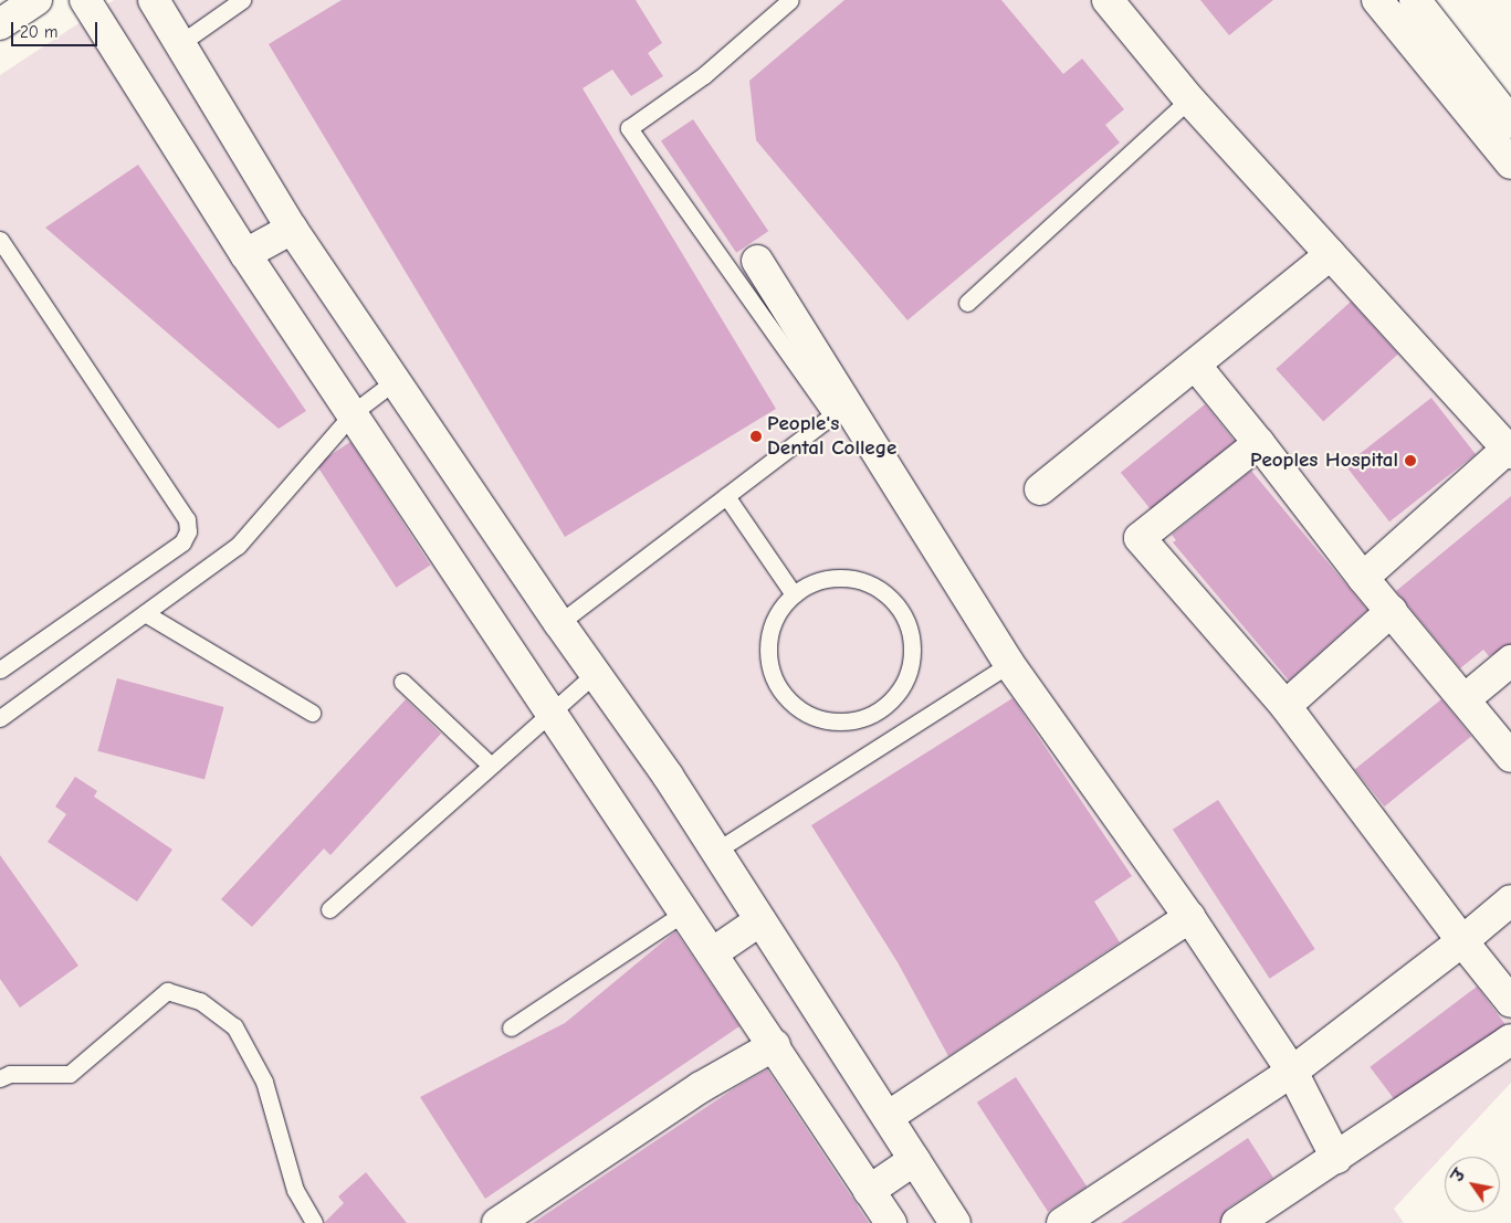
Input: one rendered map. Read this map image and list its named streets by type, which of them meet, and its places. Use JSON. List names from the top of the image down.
{
  "places": ["People's Dental College", "Peoples Hospital"],
  "scale_bar": "20 m",
  "north": "top left"
}
